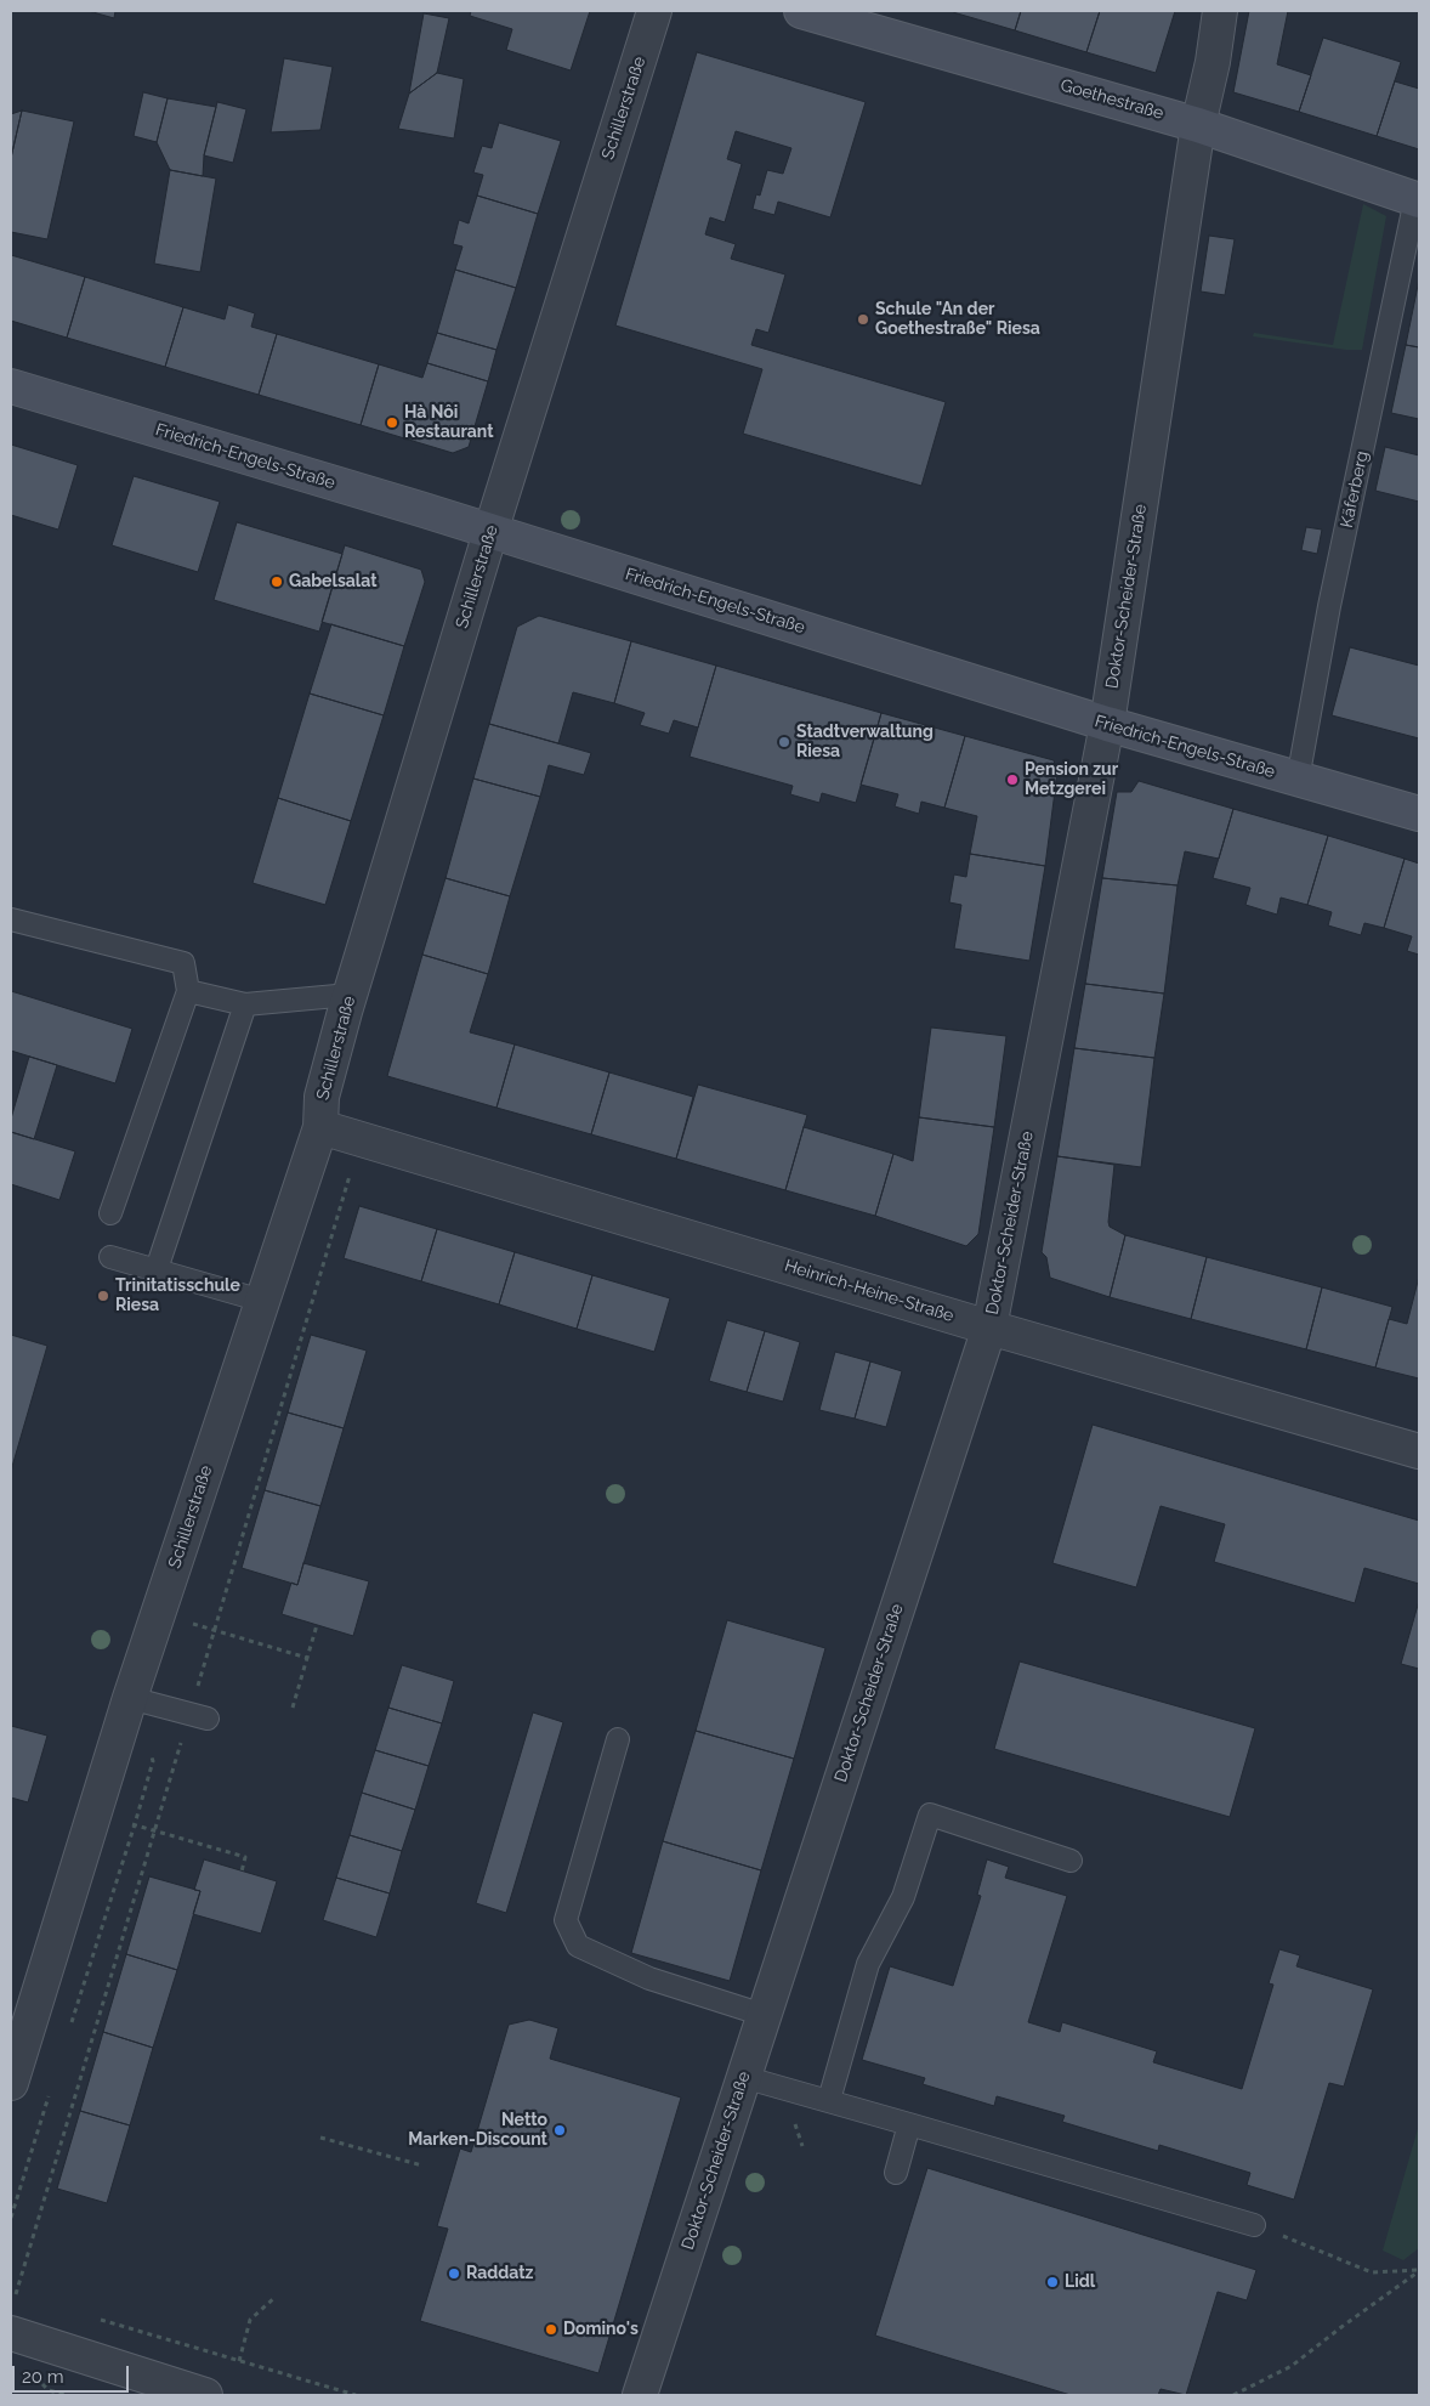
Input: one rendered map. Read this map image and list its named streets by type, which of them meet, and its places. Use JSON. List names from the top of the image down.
{
  "streets": {
    "main road": ["Goethestraße", "Friedrich-Engels-Straße"],
    "street": ["Schillerstraße", "Doktor-Scheider-Straße", "Heinrich-Heine-Straße"],
    "lane": ["Käferberg"]
  },
  "crossings": [
    ["Goethestraße", "Käferberg"],
    ["Goethestraße", "Doktor-Scheider-Straße"],
    ["Schillerstraße", "Friedrich-Engels-Straße"],
    ["Schillerstraße", "Heinrich-Heine-Straße"],
    ["Friedrich-Engels-Straße", "Käferberg"],
    ["Friedrich-Engels-Straße", "Doktor-Scheider-Straße"],
    ["Doktor-Scheider-Straße", "Heinrich-Heine-Straße"]
  ],
  "places": [
    "Schule \"An der Goethestraße\" Riesa",
    "Hà Nôi Restaurant",
    "Gabelsalat",
    "Stadtverwaltung Riesa",
    "Pension zur Metzgerei",
    "Trinitatisschule Riesa",
    "Netto Marken-Discount",
    "Raddatz",
    "Lidl",
    "Domino's"
  ],
  "scale_bar": "20 m"
}
